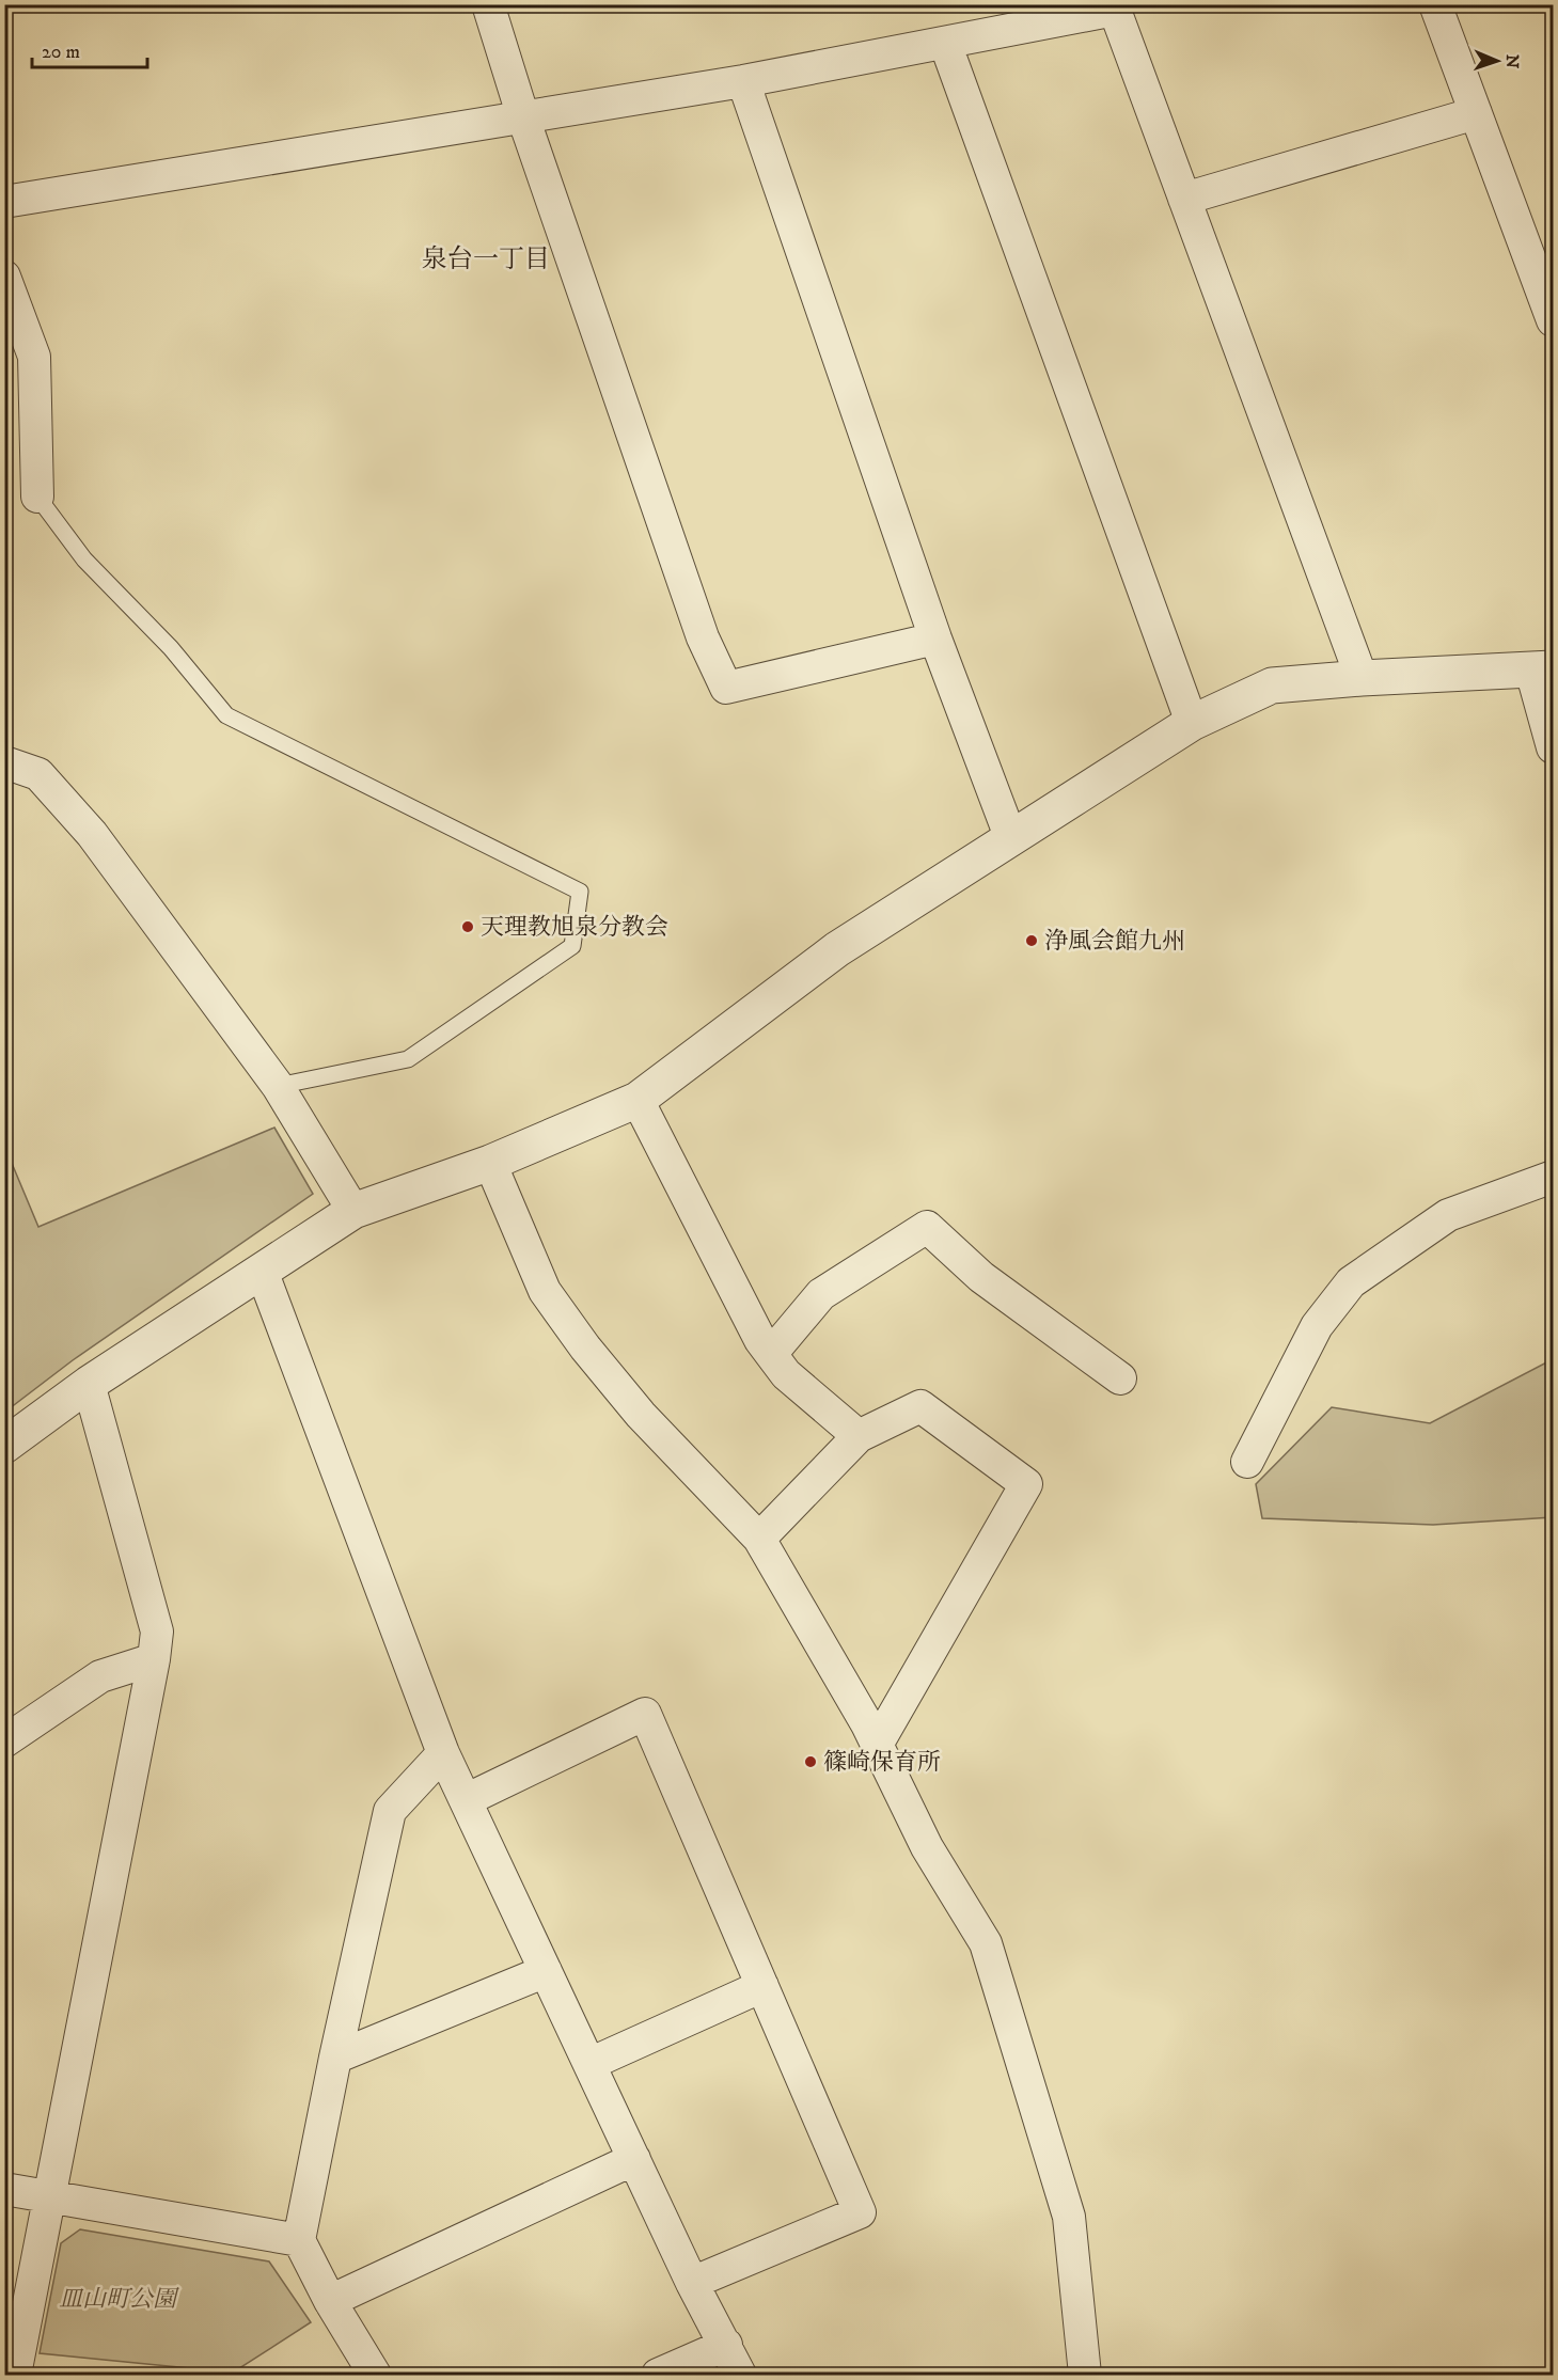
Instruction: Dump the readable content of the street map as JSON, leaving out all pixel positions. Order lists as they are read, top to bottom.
{
  "districts": ["泉台一丁目"],
  "parks": ["皿山町公園"],
  "places": ["天理教旭泉分教会", "浄風会館九州", "篠崎保育所"],
  "scale_bar": "20 m",
  "north": "right"
}
